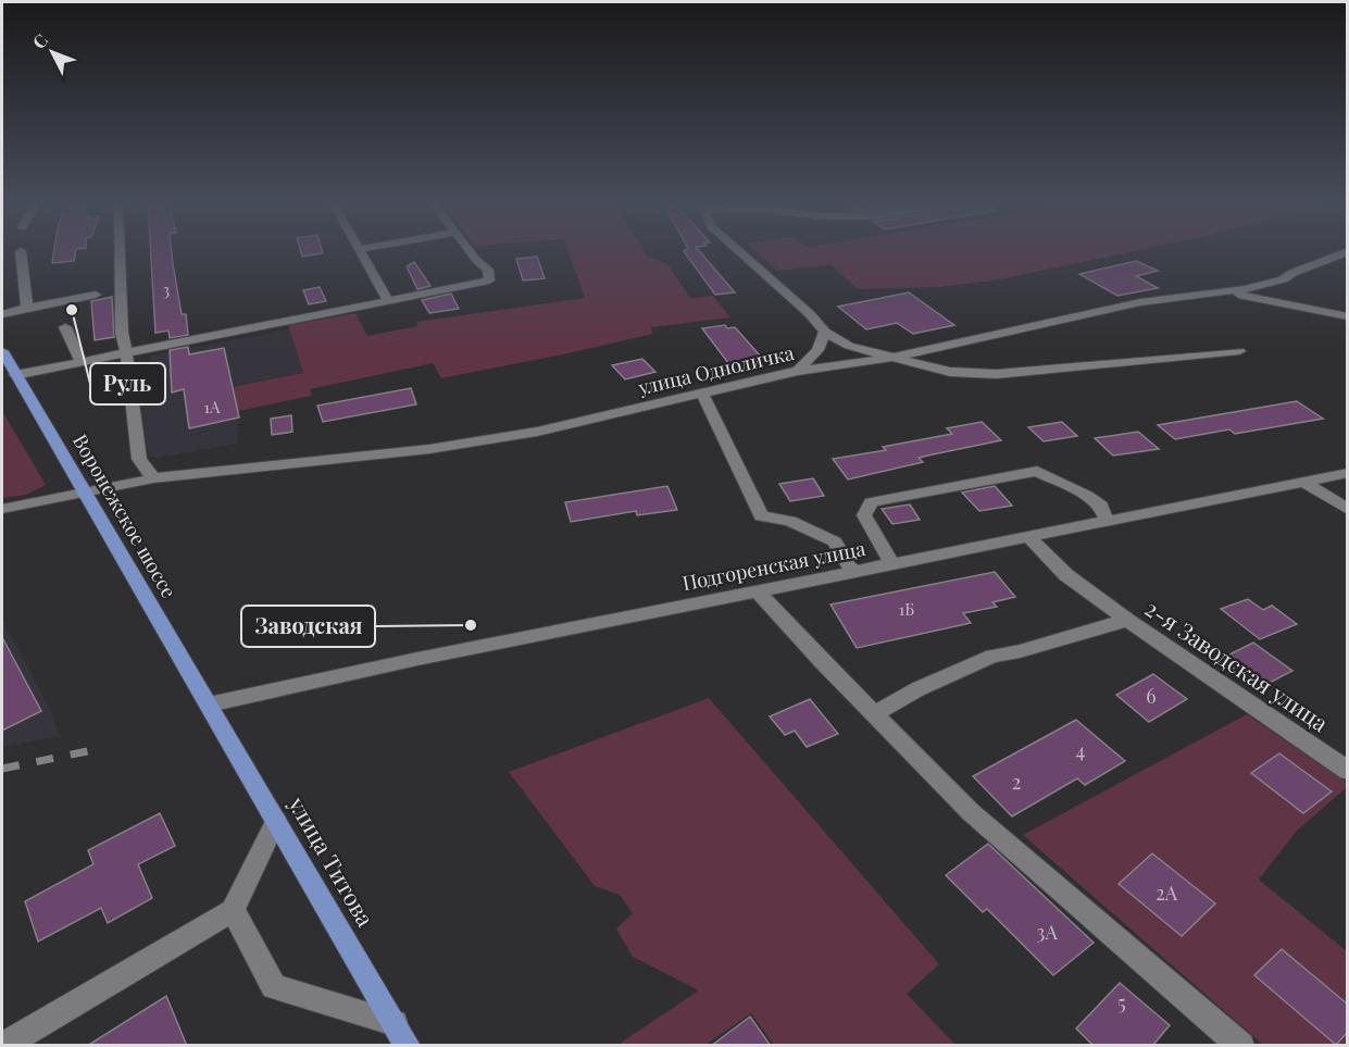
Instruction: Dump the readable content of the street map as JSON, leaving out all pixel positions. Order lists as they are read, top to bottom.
{
  "streets": {
    "main road": ["Воронежское шоссе", "улица Титова"],
    "street": ["улица Одноличка", "Подгоренская улица", "2-я Заводская улица"]
  },
  "crossings": [
    ["улица Одноличка", "Воронежское шоссе"],
    ["Воронежское шоссе", "Подгоренская улица"],
    ["Воронежское шоссе", "улица Титова"],
    ["Подгоренская улица", "улица Титова"]
  ],
  "places": ["Руль", "Заводская"],
  "house_numbers": [
    "3",
    "1А",
    "1Б",
    "6",
    "4",
    "2",
    "2А",
    "3А",
    "5"
  ],
  "north": "top left"
}
